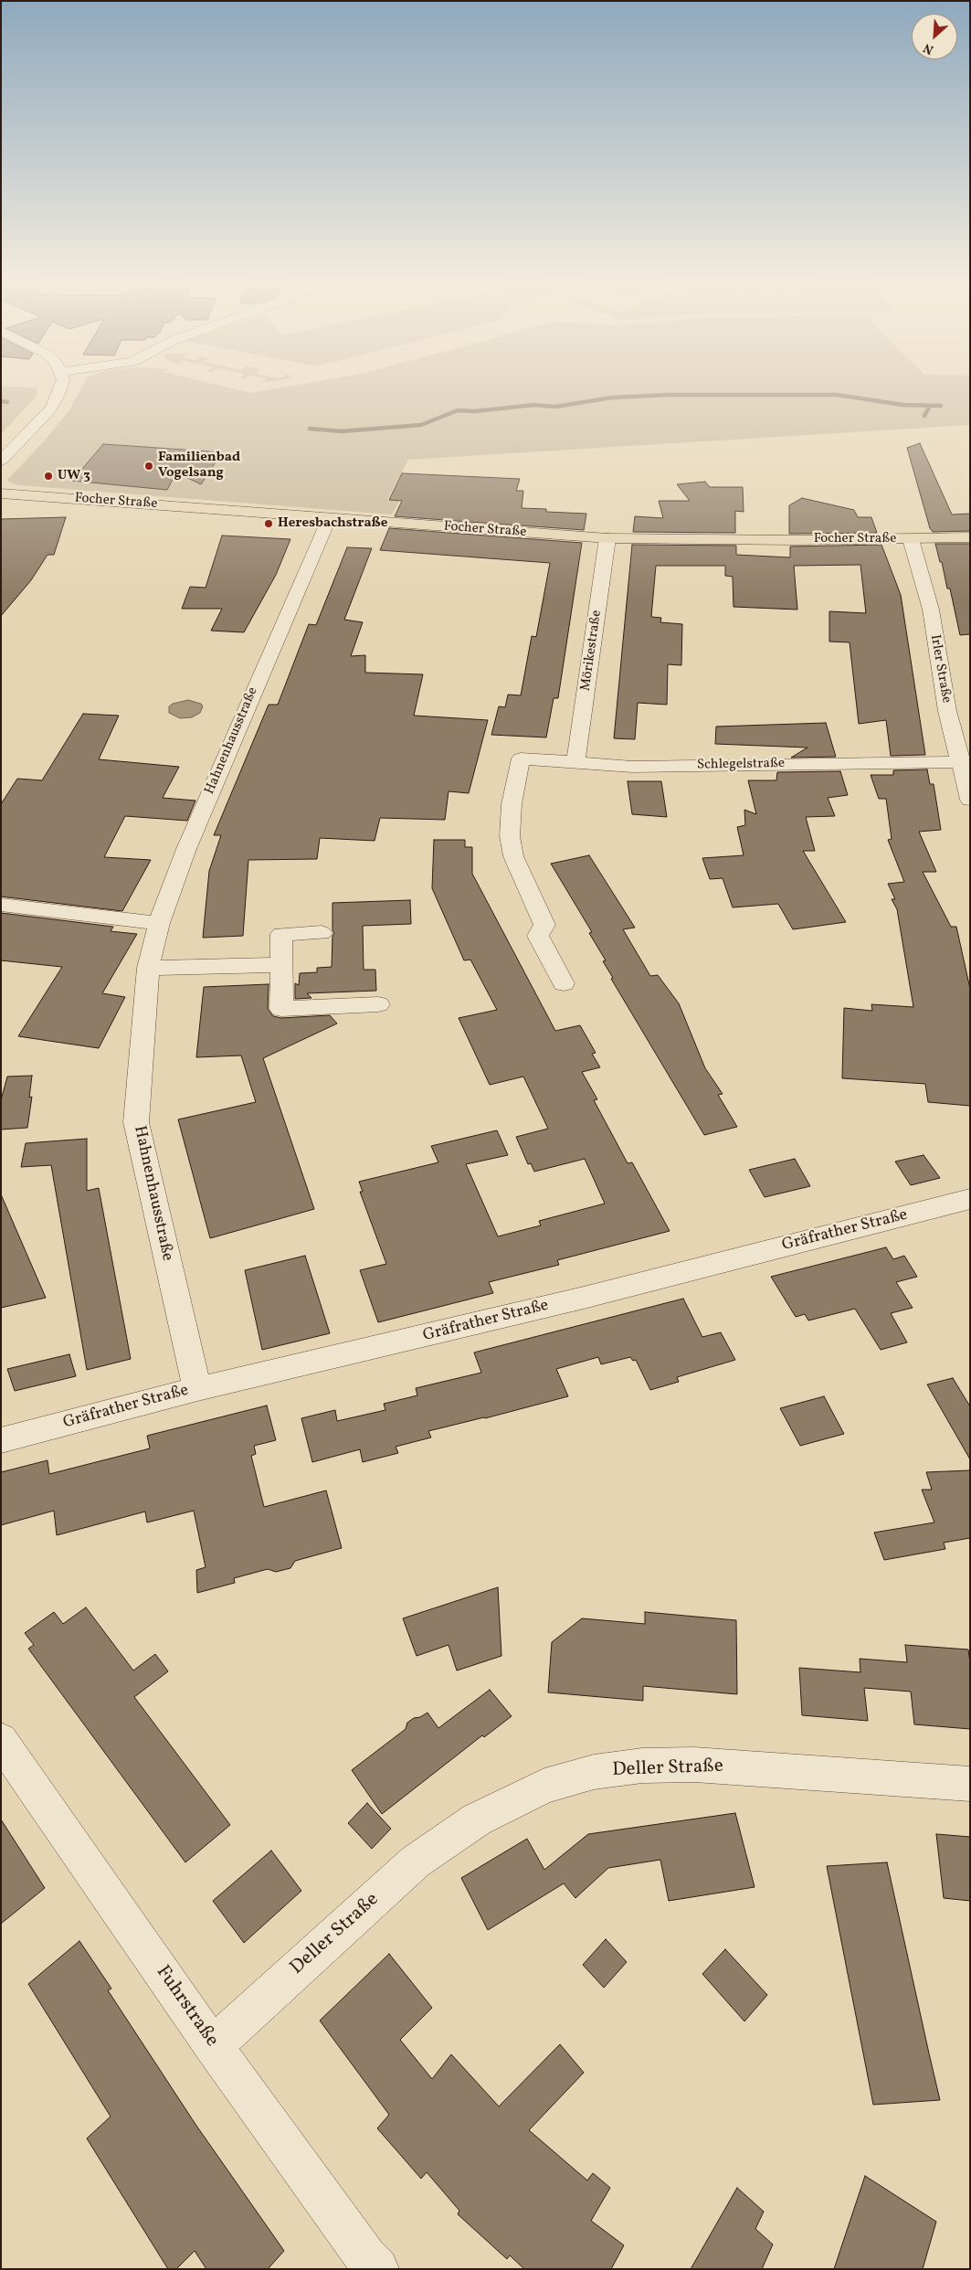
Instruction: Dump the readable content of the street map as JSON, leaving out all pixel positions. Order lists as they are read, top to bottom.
{
  "streets": {
    "main road": ["Focher Straße"],
    "street": [
      "Mörikestraße",
      "Irler Straße",
      "Hahnenhausstraße",
      "Schlegelstraße",
      "Gräfrather Straße",
      "Deller Straße",
      "Fuhrstraße"
    ]
  },
  "crossings": [
    ["Focher Straße", "Mörikestraße"],
    ["Focher Straße", "Irler Straße"],
    ["Focher Straße", "Hahnenhausstraße"],
    ["Mörikestraße", "Schlegelstraße"],
    ["Irler Straße", "Schlegelstraße"],
    ["Hahnenhausstraße", "Gräfrather Straße"],
    ["Deller Straße", "Fuhrstraße"]
  ],
  "places": ["Familienbad Vogelsang", "UW 3", "Heresbachstraße"],
  "north": "bottom left"
}
